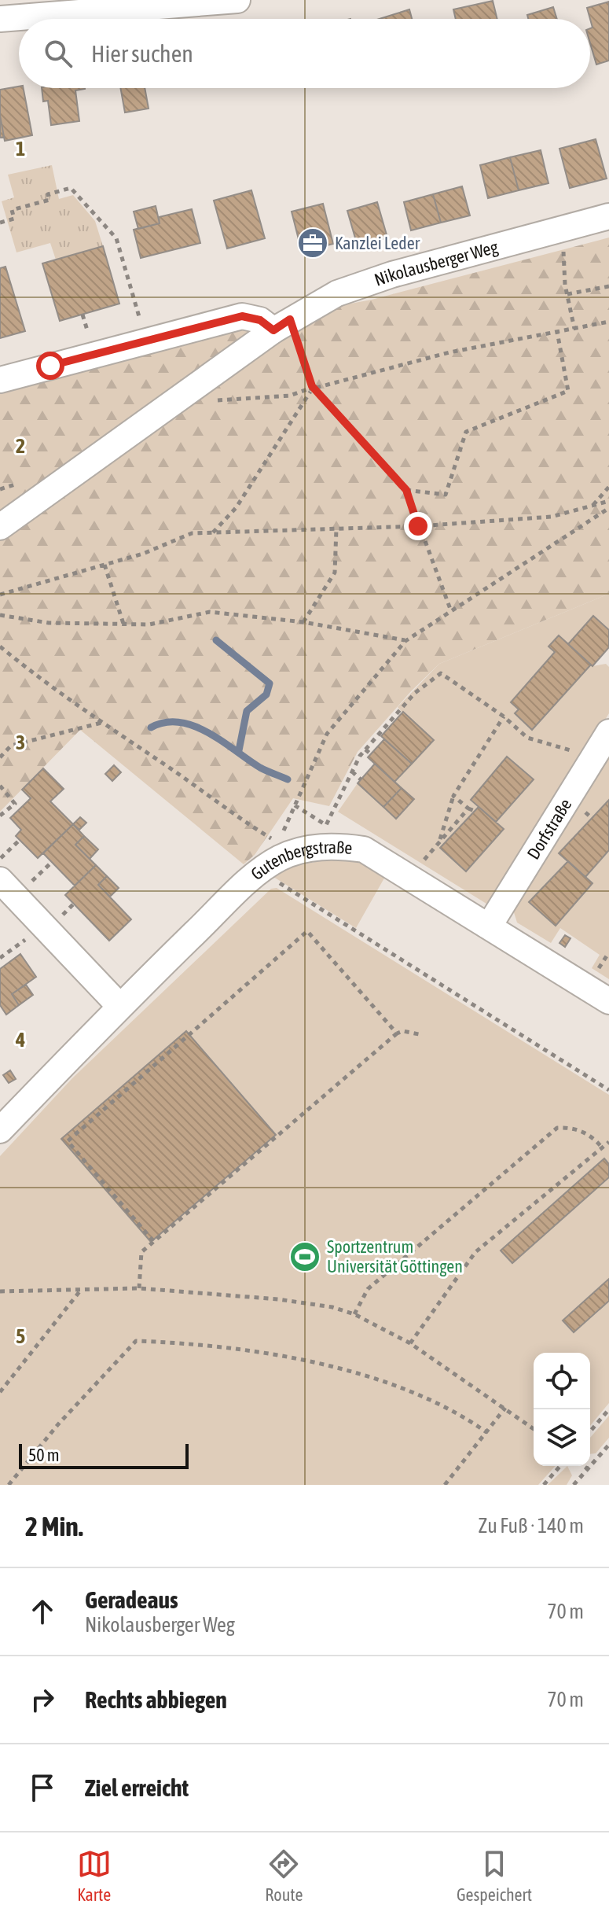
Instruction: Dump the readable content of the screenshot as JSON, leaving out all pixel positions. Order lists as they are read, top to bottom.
{
  "streets": {
    "street": ["Nikolausberger Weg", "Dorfstraße", "Gutenbergstraße"]
  },
  "crossings": [
    ["Dorfstraße", "Gutenbergstraße"]
  ],
  "places": {
    "office": ["Kanzlei Leder"],
    "sports": ["Sportzentrum Universität Göttingen"]
  },
  "scale_bar": "50 m",
  "page": {
    "search": "Hier suchen",
    "scale": "50 m",
    "heading": ["2 Min.", "Zu Fuß · 140 m"],
    "list": [
      ["Geradeaus", "Nikolausberger Weg", "70 m"],
      ["Rechts abbiegen", "70 m"],
      "Ziel erreicht"
    ],
    "nav": ["Karte", "Route", "Gespeichert"]
  },
  "grid": {
    "rows": [
      "1",
      "2",
      "3",
      "4",
      "5"
    ]
  }
}
